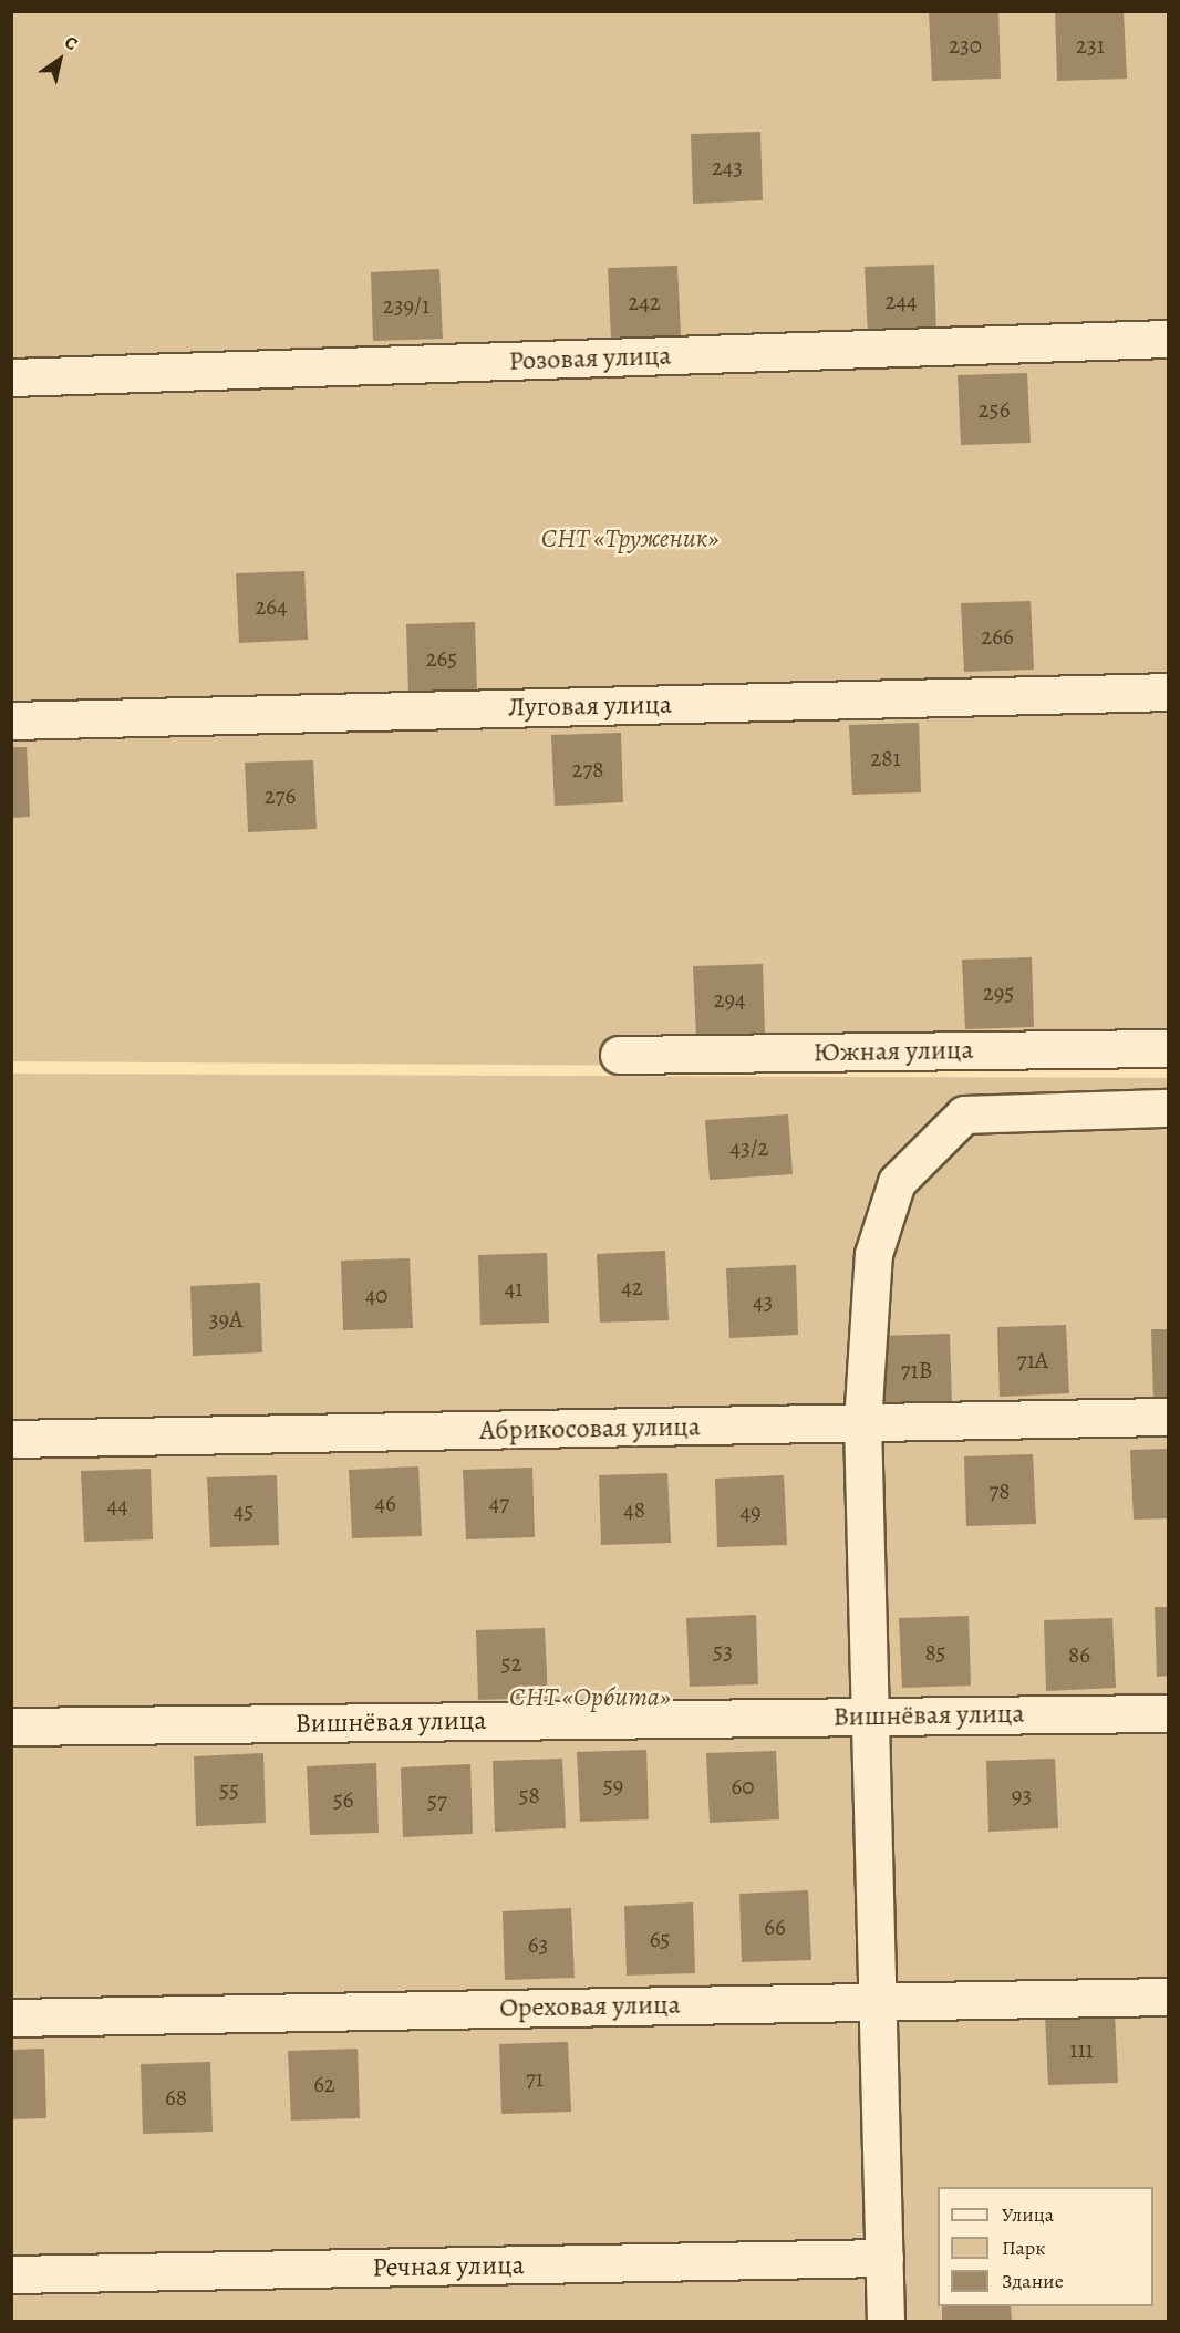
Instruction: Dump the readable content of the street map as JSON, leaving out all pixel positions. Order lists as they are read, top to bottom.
{
  "streets": {
    "street": [
      "Розовая улица",
      "Луговая улица",
      "Южная улица",
      "Абрикосовая улица",
      "Вишнёвая улица",
      "Ореховая улица",
      "Речная улица"
    ]
  },
  "parks": ["СНТ «Труженик»", "СНТ «Орбита»"],
  "house_numbers": [
    "230",
    "231",
    "243",
    "244",
    "242",
    "239/1",
    "256",
    "264",
    "266",
    "265",
    "281",
    "278",
    "276",
    "295",
    "294",
    "43/2",
    "42",
    "41",
    "40",
    "43",
    "39А",
    "71А",
    "71В",
    "78",
    "46",
    "47",
    "44",
    "48",
    "45",
    "49",
    "53",
    "85",
    "86",
    "52",
    "59",
    "60",
    "55",
    "58",
    "93",
    "56",
    "57",
    "66",
    "65",
    "63",
    "111",
    "71",
    "62",
    "68"
  ],
  "legend": ["Улица", "Парк", "Здание"],
  "north": "top right"
}
